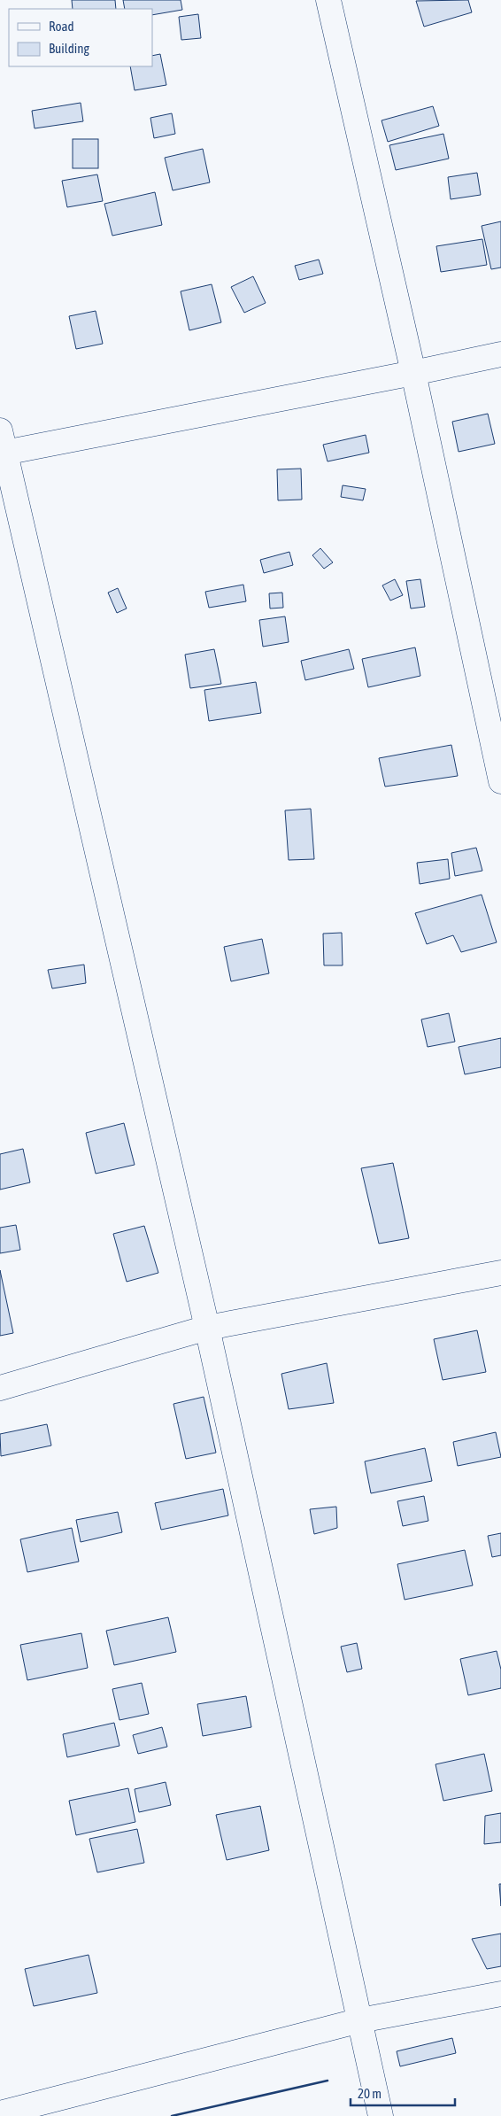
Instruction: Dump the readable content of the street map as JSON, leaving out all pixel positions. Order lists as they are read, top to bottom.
{
  "legend": ["Road", "Building"],
  "scale_bar": "20 m"
}
